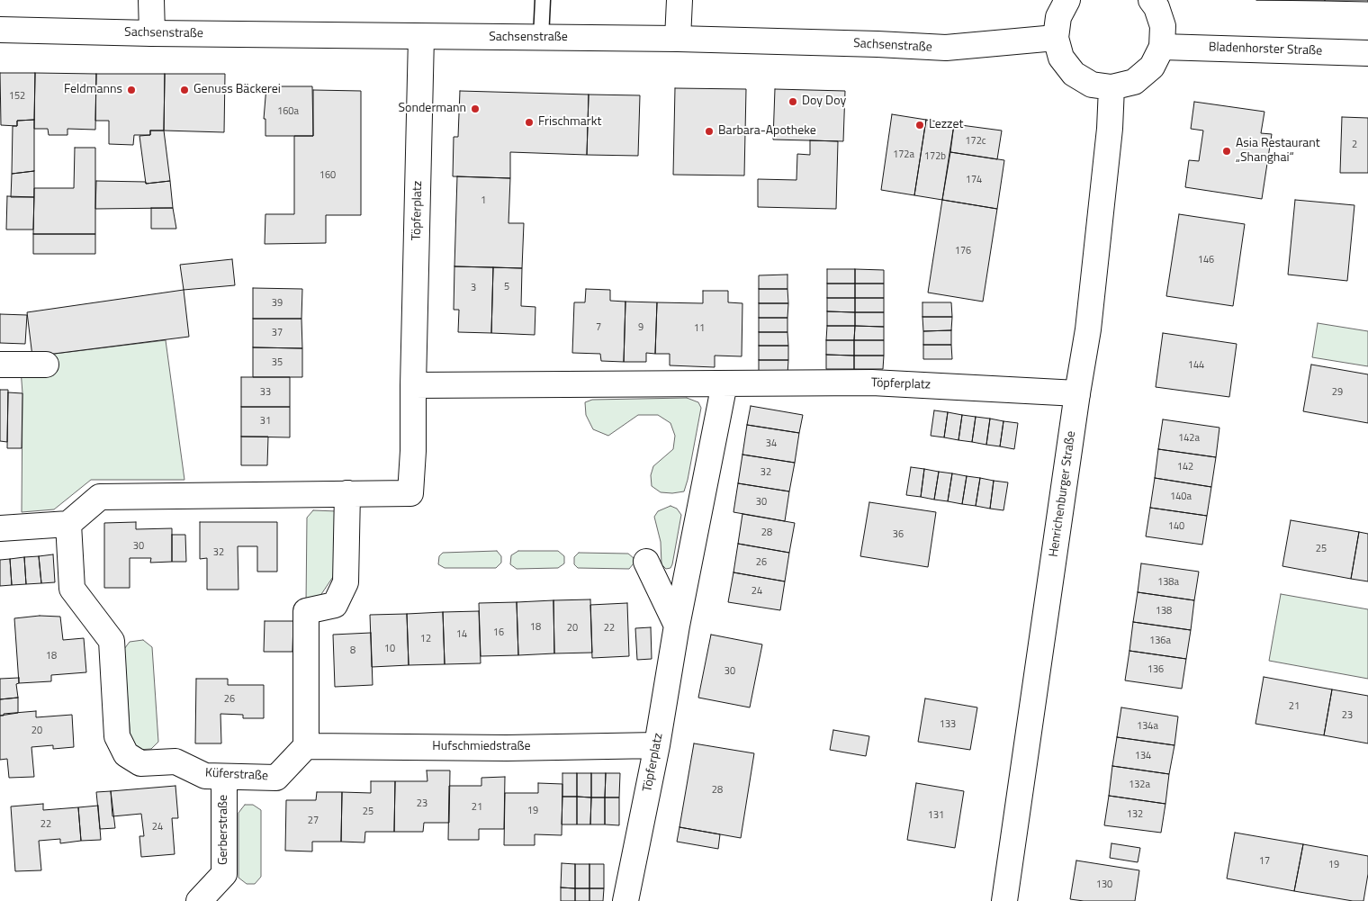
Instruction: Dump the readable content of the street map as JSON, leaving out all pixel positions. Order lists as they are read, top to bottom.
{
  "streets": {
    "street": [
      "Sachsenstraße",
      "Bladenhorster Straße",
      "Töpferplatz",
      "Henrichenburger Straße",
      "Hufschmiedstraße",
      "Küferstraße",
      "Gerberstraße"
    ]
  },
  "crossings": [
    ["Sachsenstraße", "Töpferplatz"],
    ["Töpferplatz", "Henrichenburger Straße"],
    ["Töpferplatz", "Hufschmiedstraße"],
    ["Hufschmiedstraße", "Küferstraße"],
    ["Küferstraße", "Gerberstraße"]
  ],
  "places": [
    "Feldmanns",
    "Genuss Bäckerei",
    "Doy Doy",
    "Sondermann",
    "Frischmarkt",
    "Lezzet",
    "Barbara-Apotheke",
    "Asia Restaurant „Shanghai“"
  ],
  "house_numbers": [
    "152",
    "160a",
    "172c",
    "2",
    "172a",
    "172b",
    "160",
    "174",
    "1",
    "176",
    "146",
    "5",
    "3",
    "39",
    "7",
    "9",
    "11",
    "37",
    "35",
    "144",
    "33",
    "29",
    "31",
    "142a",
    "34",
    "142",
    "32",
    "140a",
    "30",
    "140",
    "28",
    "36",
    "30",
    "25",
    "32",
    "26",
    "138a",
    "24",
    "138",
    "18",
    "20",
    "22",
    "16",
    "14",
    "12",
    "136a",
    "10",
    "8",
    "18",
    "136",
    "30",
    "26",
    "21",
    "23",
    "133",
    "134a",
    "20",
    "134",
    "132a",
    "28",
    "23",
    "21",
    "19",
    "25",
    "132",
    "131",
    "27",
    "22",
    "24",
    "17",
    "19",
    "130"
  ]
}
